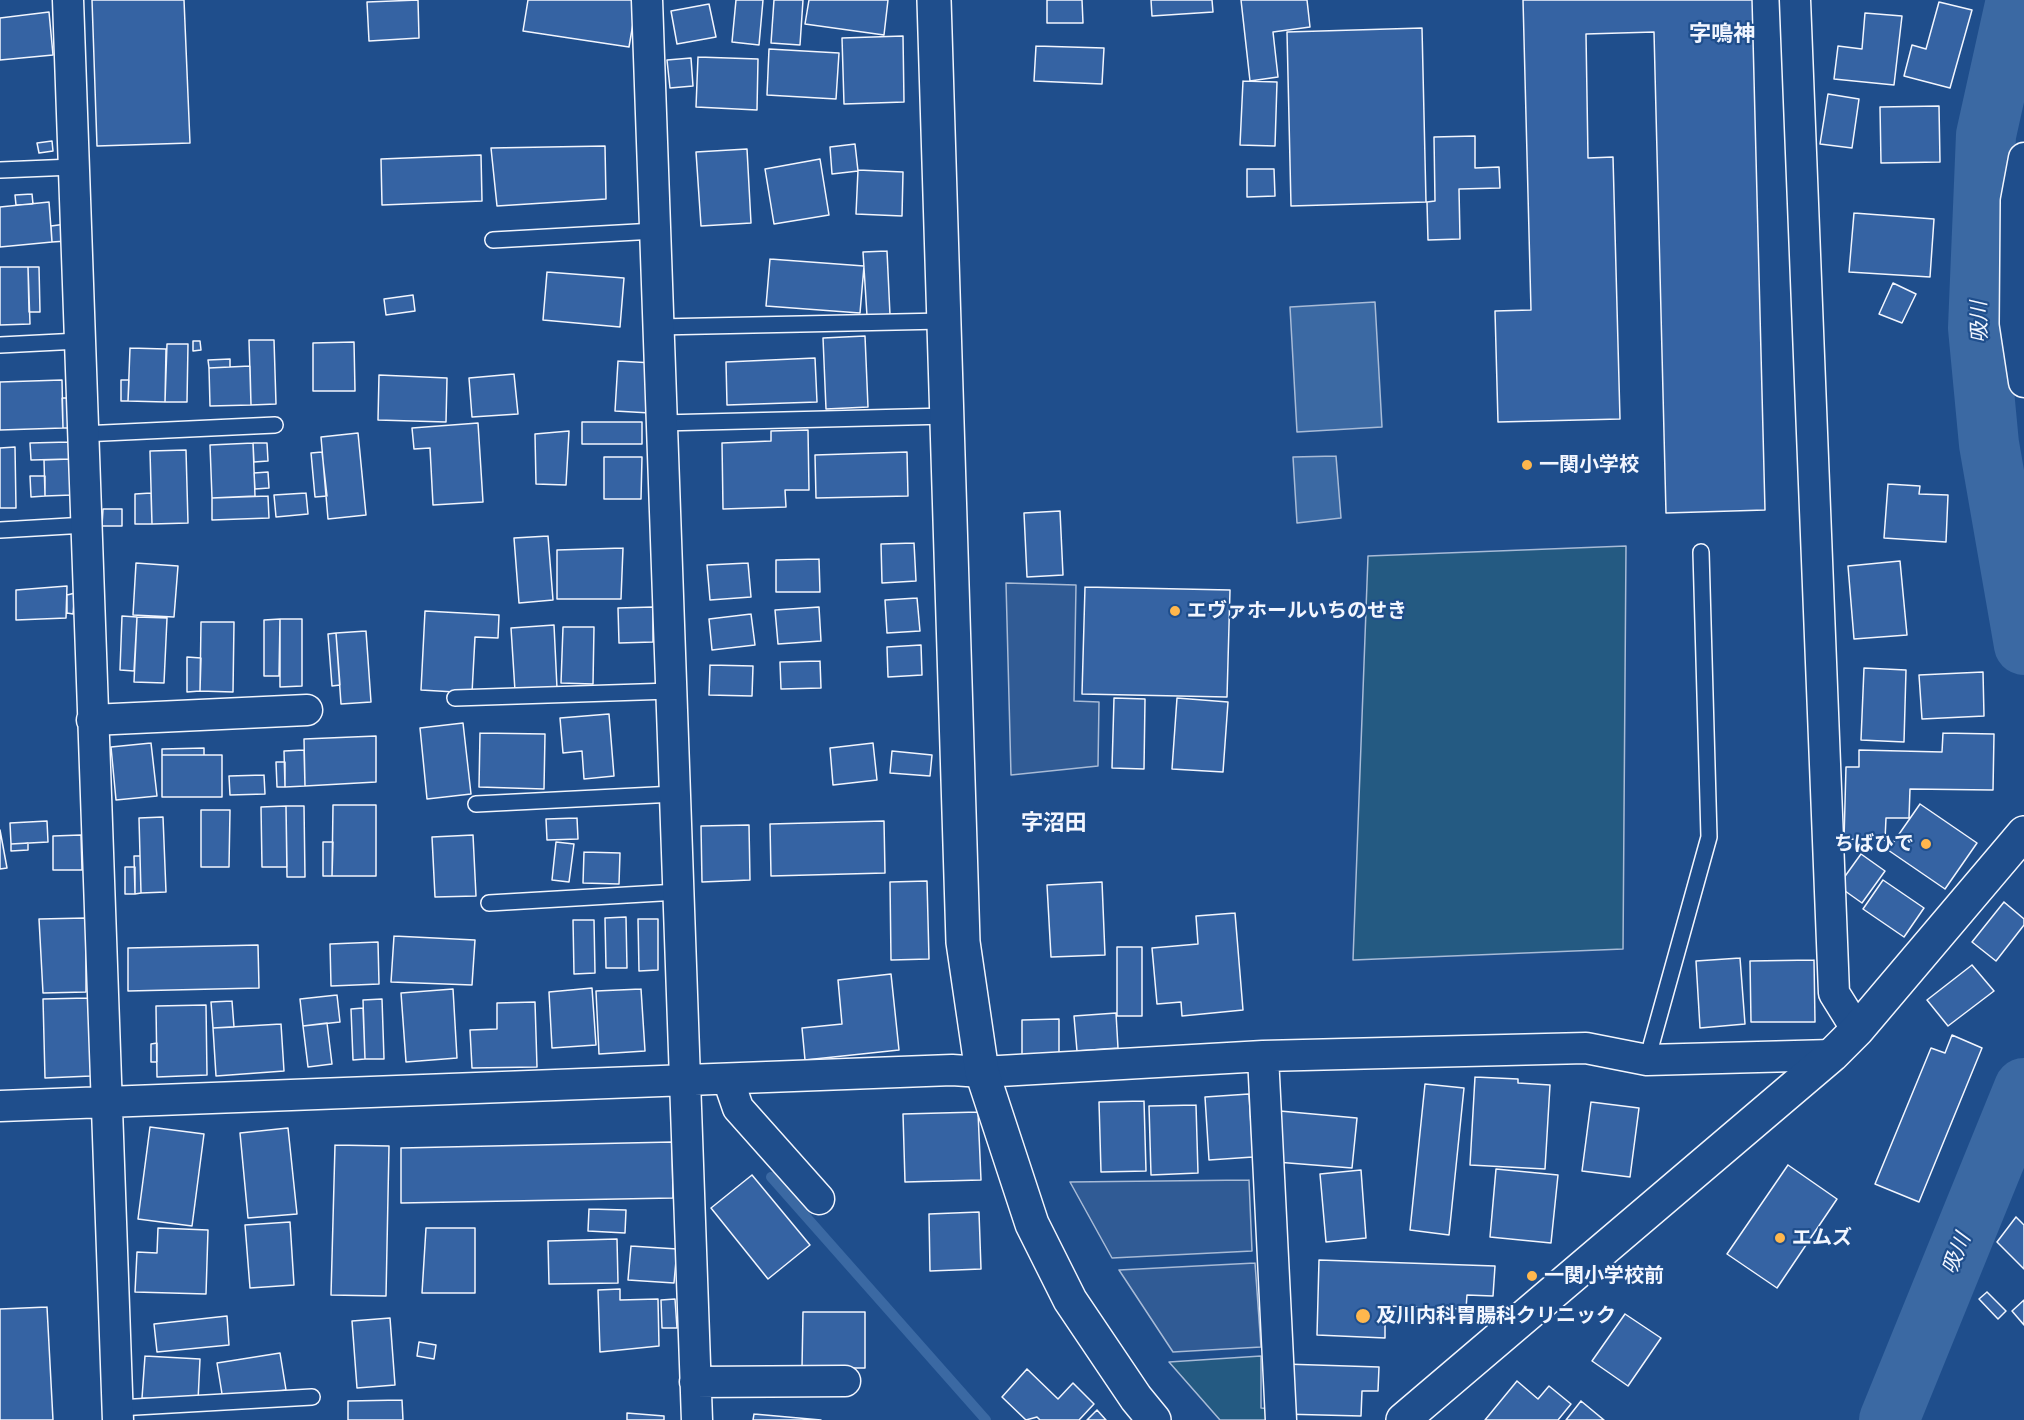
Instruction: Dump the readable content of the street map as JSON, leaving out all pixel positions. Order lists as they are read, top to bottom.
{
  "districts": ["字鳴神", "字沼田"],
  "water": ["吸川"],
  "places": [
    "一関小学校",
    "エヴァホールいちのせき",
    "ちばひで",
    "エムズ",
    "一関小学校前",
    "及川内科胃腸科クリニック"
  ]
}
